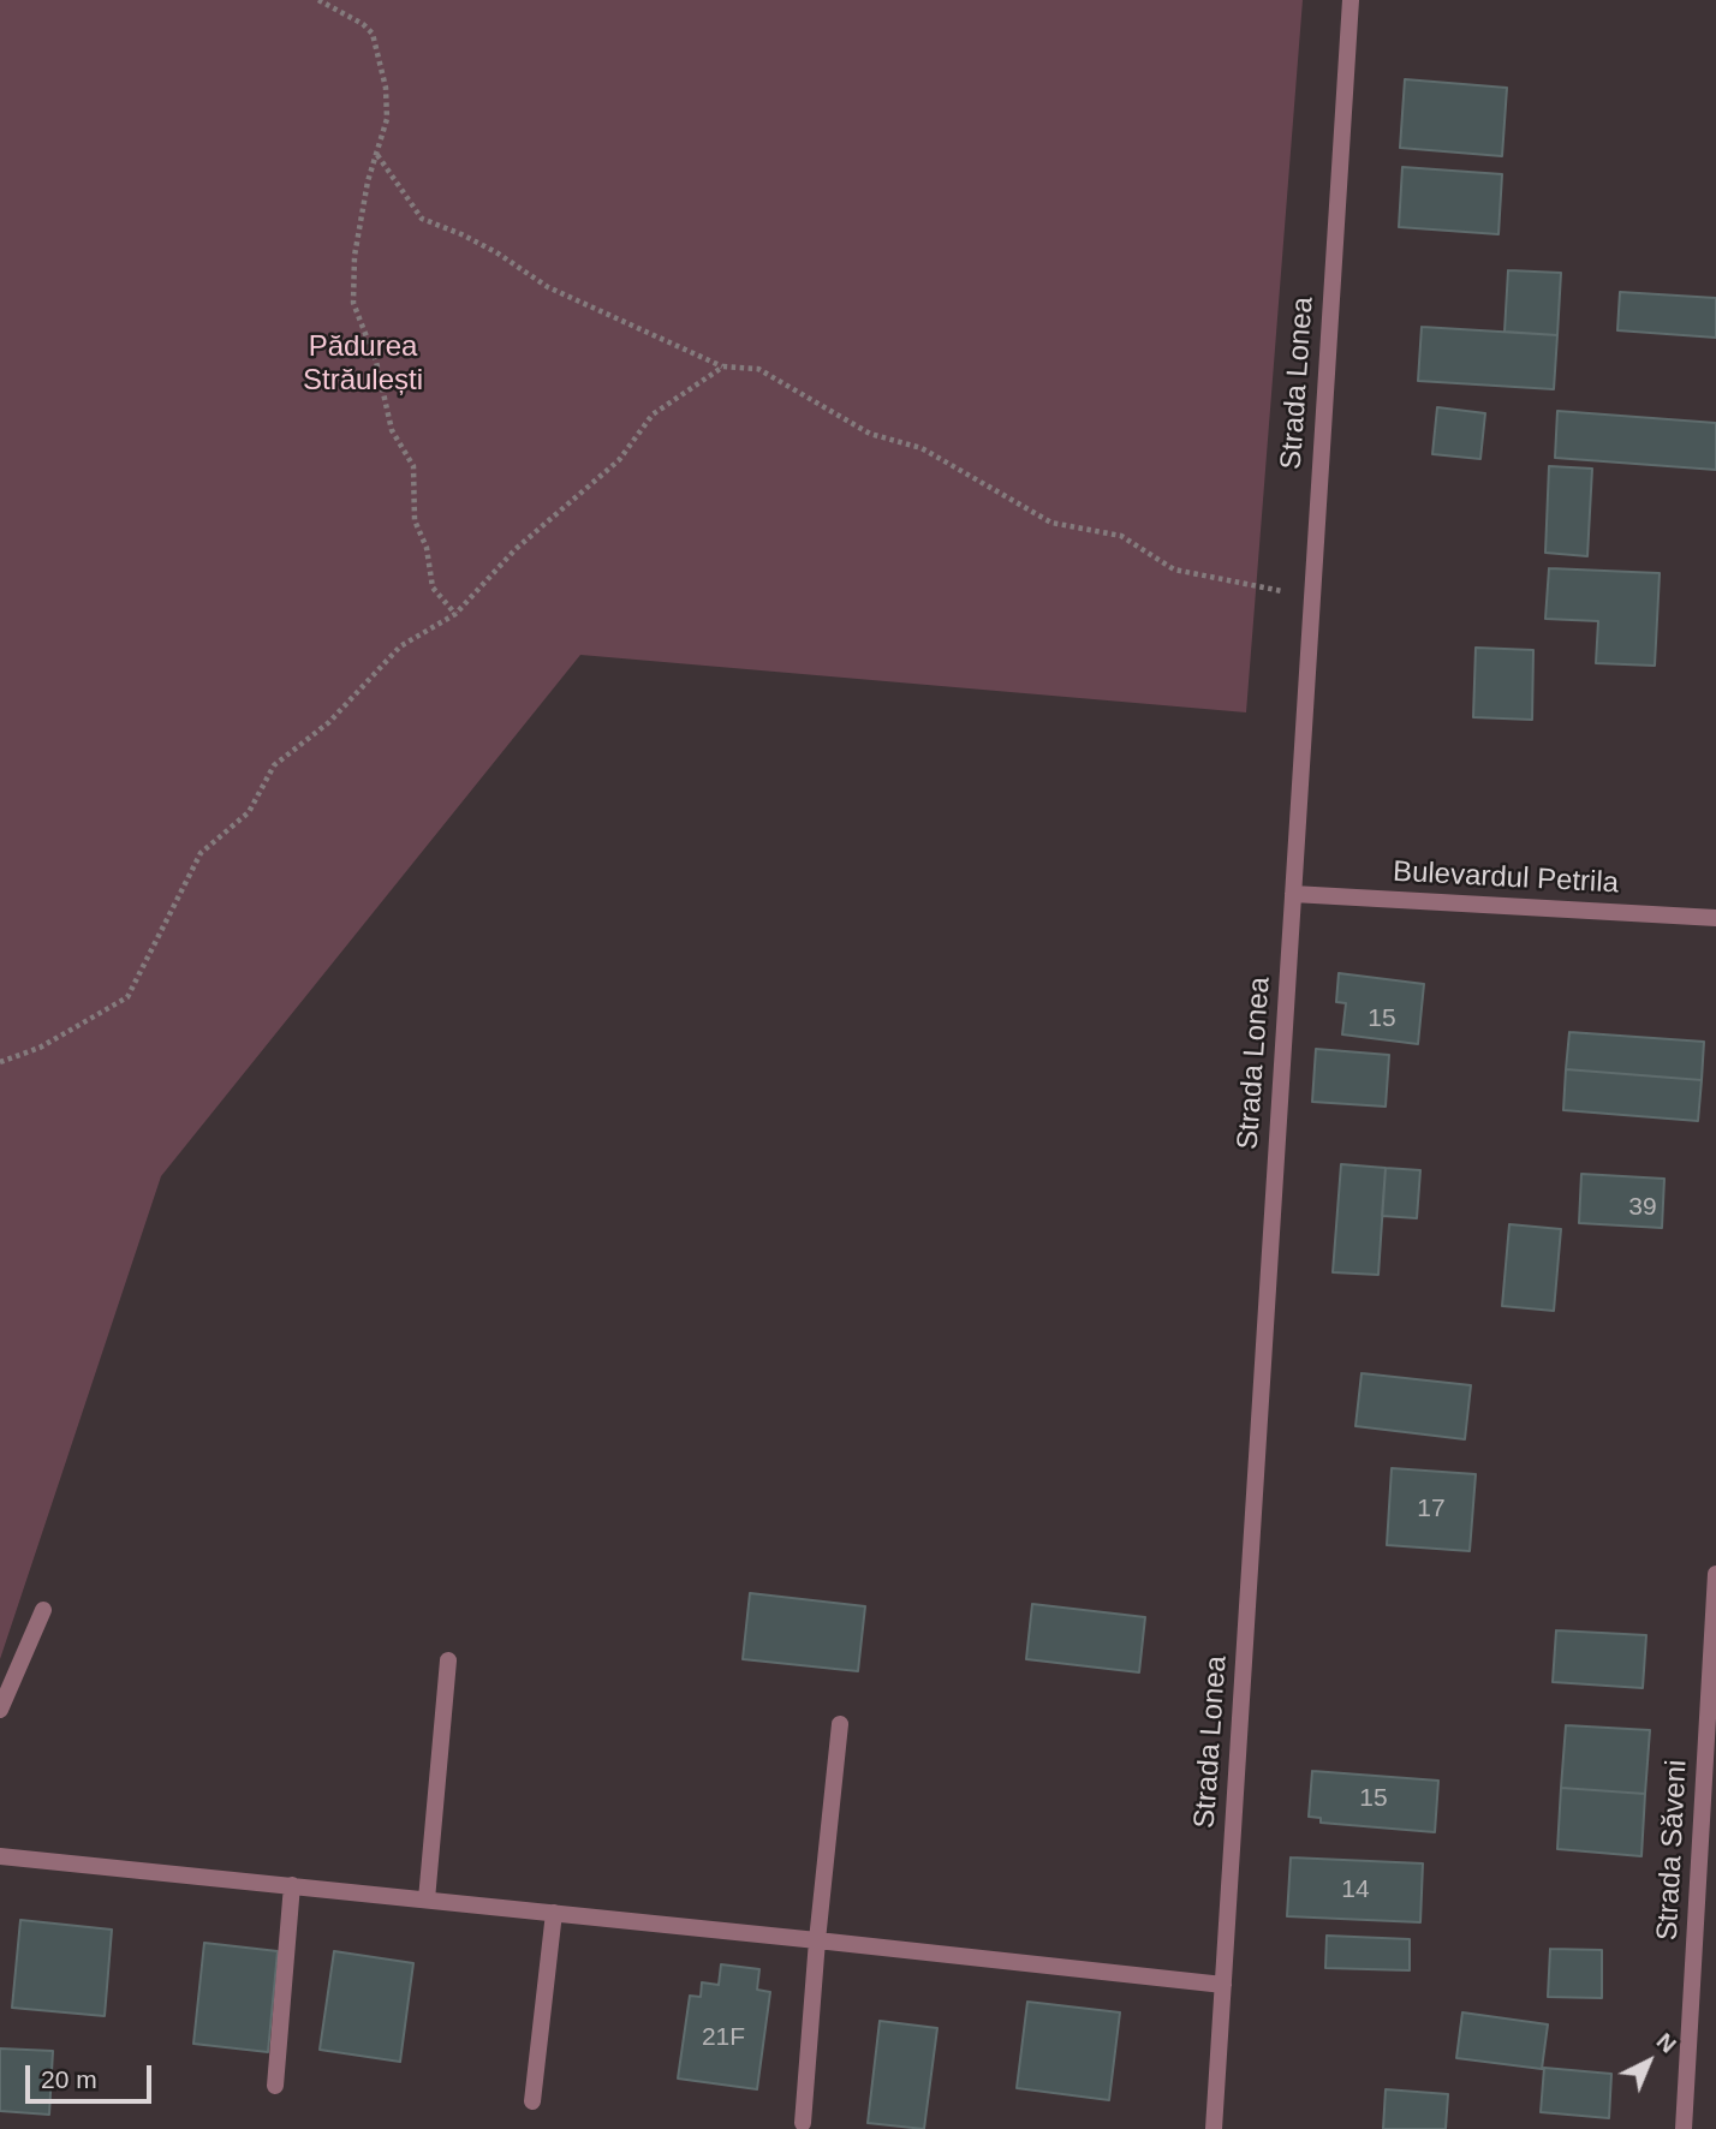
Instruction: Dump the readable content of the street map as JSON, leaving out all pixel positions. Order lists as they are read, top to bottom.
{
  "streets": {
    "street": ["Strada Lonea", "Bulevardul Petrila", "Strada Săveni"]
  },
  "crossings": [
    ["Strada Lonea", "Bulevardul Petrila"]
  ],
  "parks": ["Pădurea Străulești"],
  "house_numbers": [
    "15",
    "39",
    "17",
    "15",
    "14",
    "21F"
  ],
  "scale_bar": "20 m",
  "north": "top right"
}
